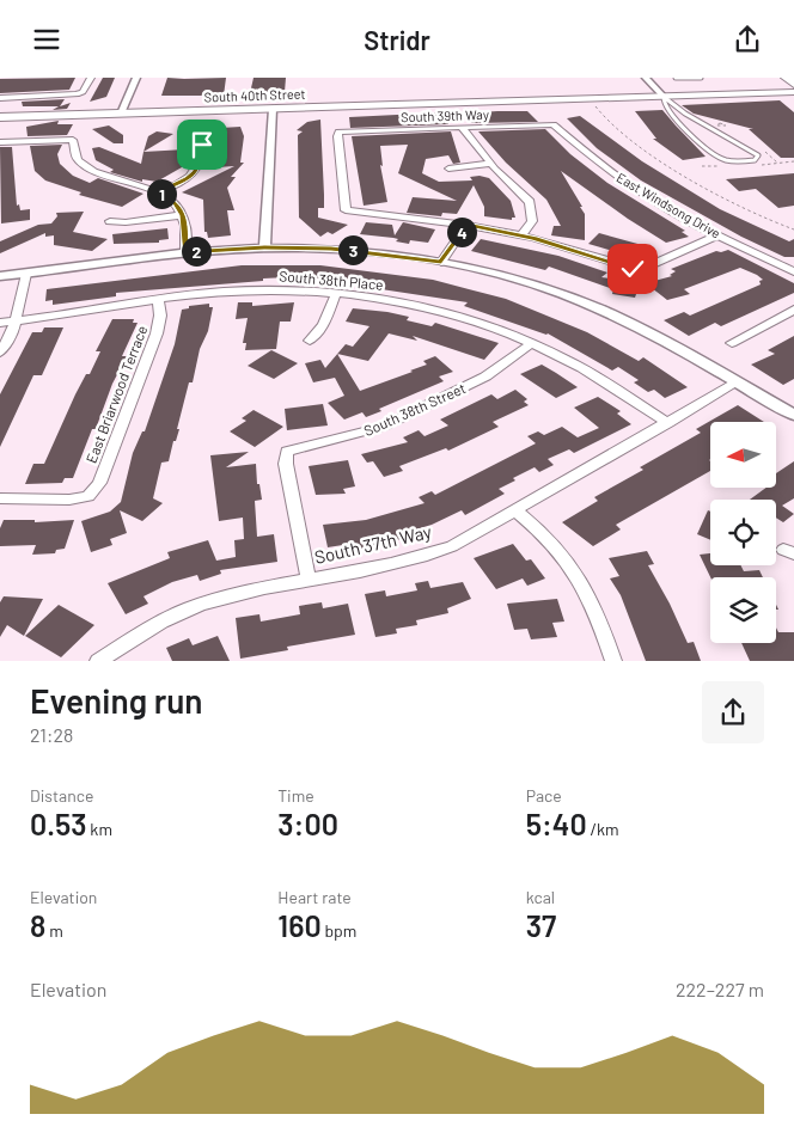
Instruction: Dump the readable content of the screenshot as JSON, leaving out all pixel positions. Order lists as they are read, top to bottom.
{
  "streets": {
    "main road": ["South 40th Street"],
    "street": [
      "South 39th Way",
      "East Windsong Drive",
      "South 38th Place",
      "East Briarwood Terrace",
      "South 38th Street",
      "South 37th Way"
    ]
  },
  "crossings": [
    ["South 39th Way", "East Windsong Drive"],
    ["South 38th Place", "East Briarwood Terrace"],
    ["South 38th Place", "South 38th Street"],
    ["South 38th Place", "South 37th Way"],
    ["South 38th Street", "South 37th Way"]
  ],
  "north": "left",
  "page": {
    "header": "Stridr",
    "pins": [
      "1",
      "4",
      "3",
      "2"
    ],
    "heading": ["Evening run", "21:28"],
    "stats": [
      ["Distance", "0.53 km"],
      ["Time", "3:00"],
      ["Pace", "5:40 /km"],
      ["Elevation", "8 m"],
      ["Heart rate", "160 bpm"],
      ["kcal", "37"]
    ],
    "chart": ["Elevation", "222–227 m"]
  }
}
